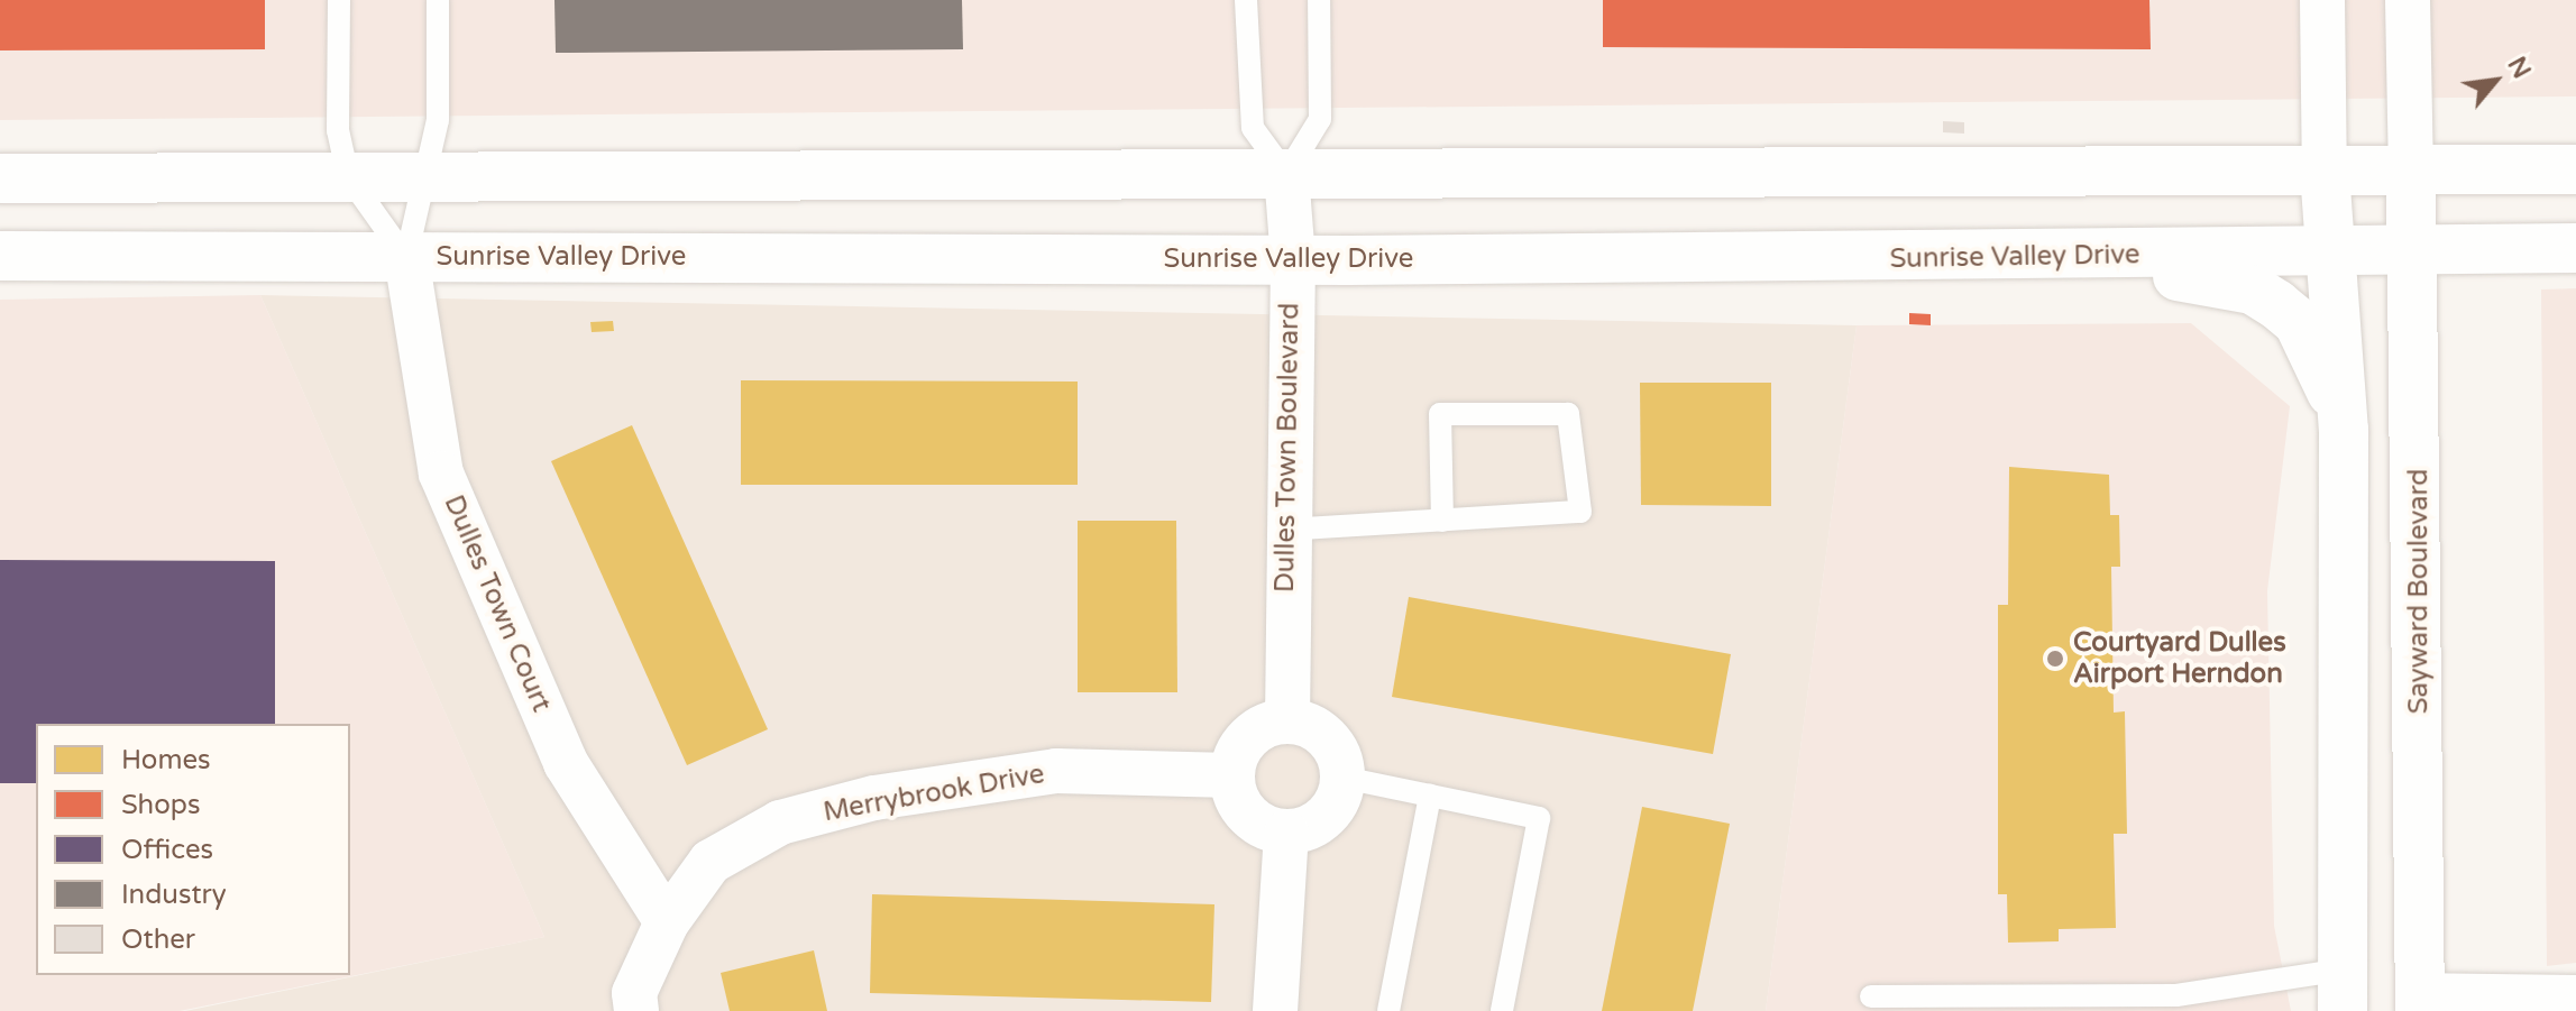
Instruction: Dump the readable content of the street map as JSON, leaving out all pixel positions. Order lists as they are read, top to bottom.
{
  "streets": {
    "main road": ["Sunrise Valley Drive", "Sayward Boulevard"],
    "street": ["Dulles Town Boulevard", "Dulles Town Court", "Merrybrook Drive"]
  },
  "crossings": [
    ["Sunrise Valley Drive", "Dulles Town Boulevard"],
    ["Sunrise Valley Drive", "Sayward Boulevard"],
    ["Sunrise Valley Drive", "Dulles Town Court"],
    ["Dulles Town Boulevard", "Merrybrook Drive"],
    ["Dulles Town Court", "Merrybrook Drive"]
  ],
  "places": ["Courtyard Dulles Airport Herndon"],
  "legend": [
    "Homes",
    "Shops",
    "Offices",
    "Industry",
    "Other"
  ],
  "north": "top right"
}
